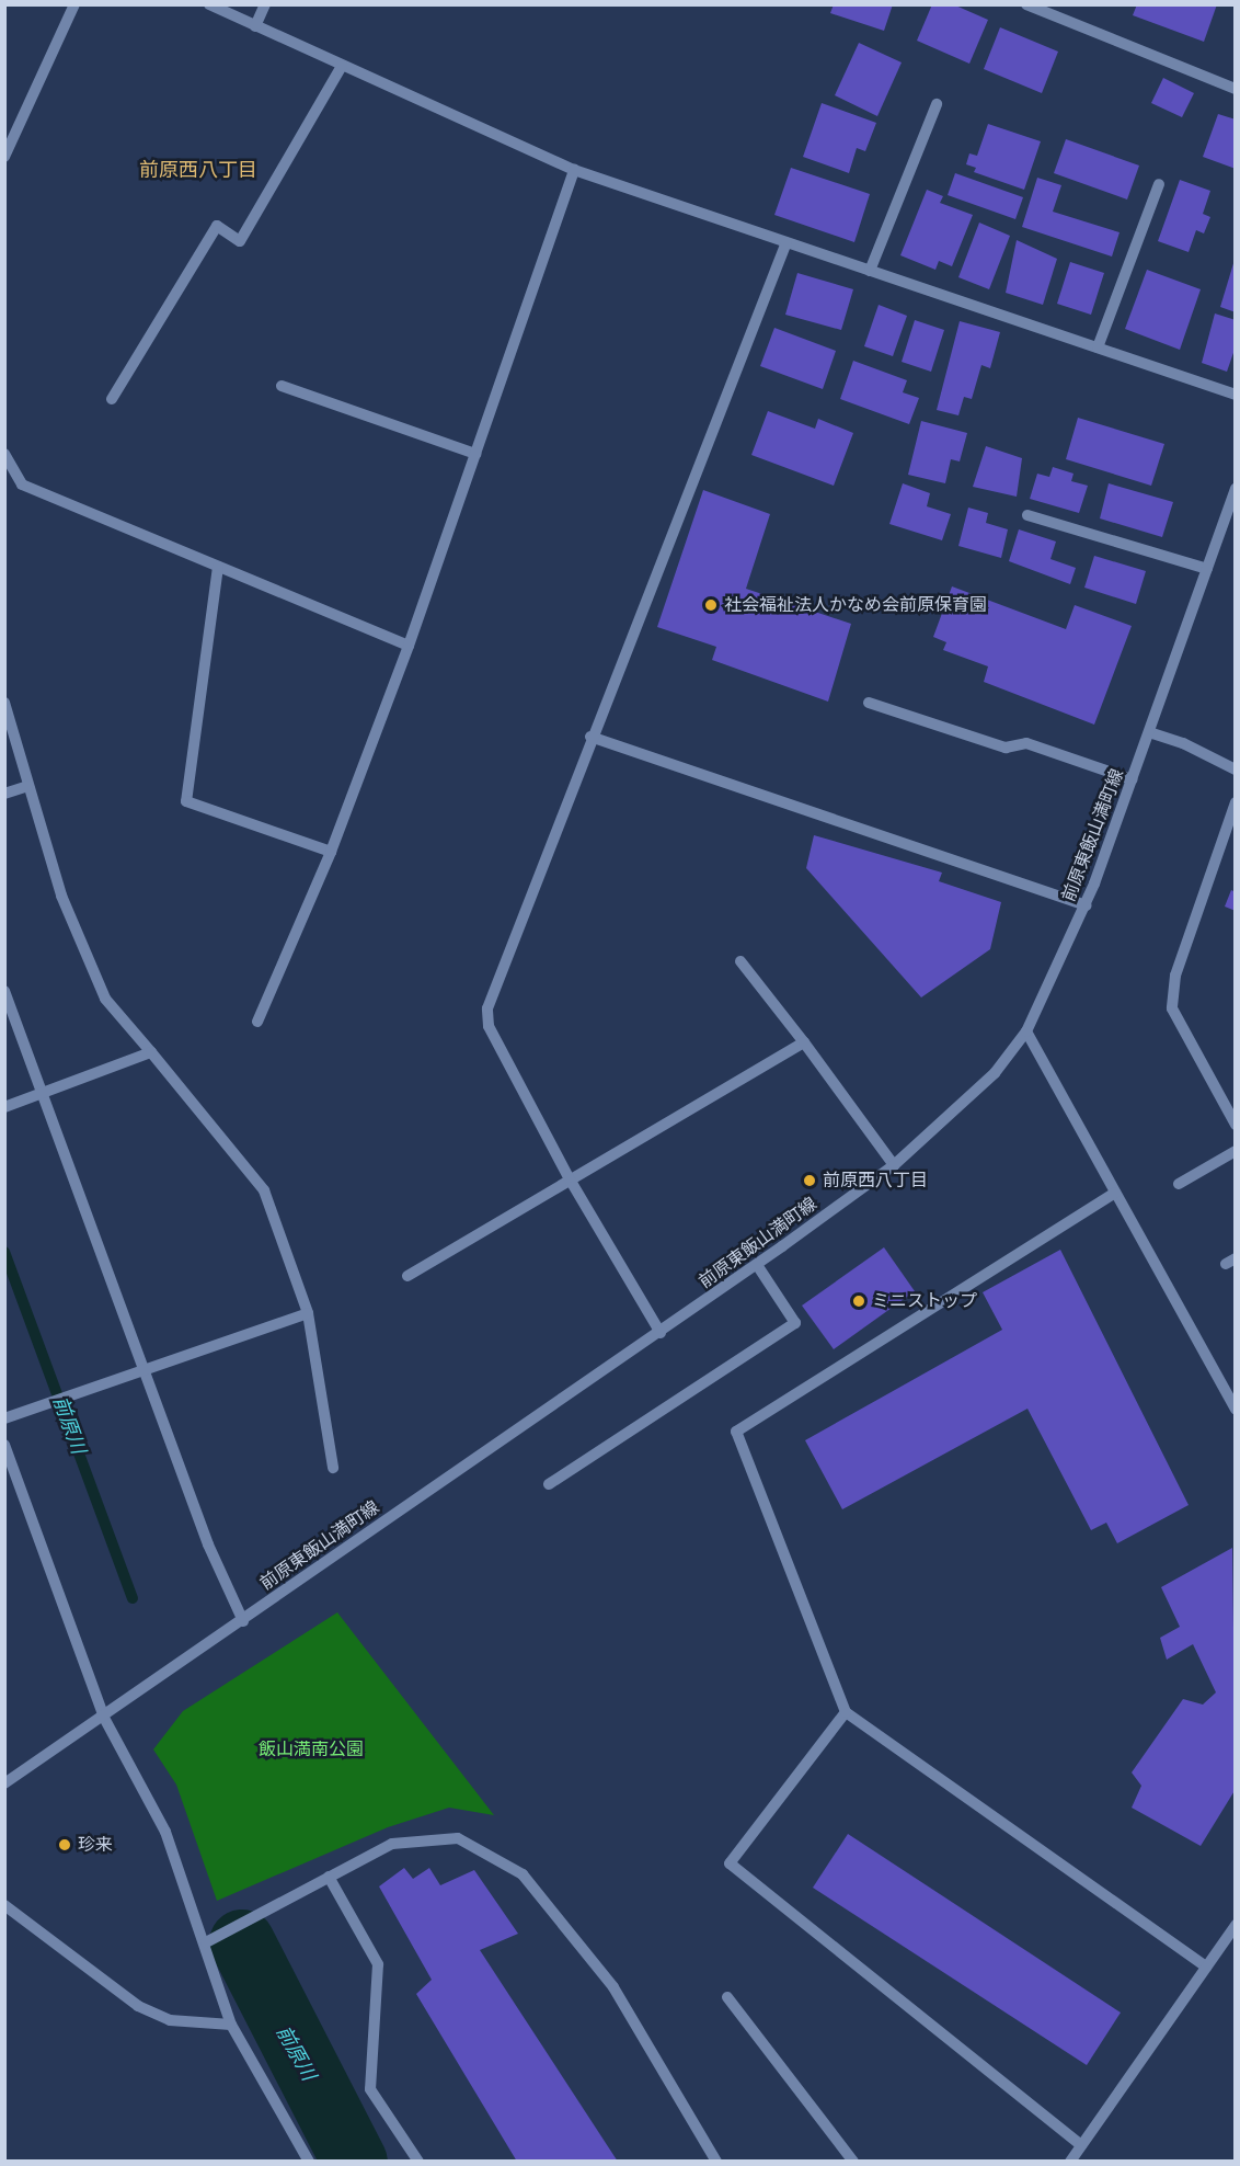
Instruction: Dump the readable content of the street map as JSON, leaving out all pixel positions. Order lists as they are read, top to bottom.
{
  "streets": {
    "street": ["前原東飯山満町線"]
  },
  "districts": ["前原西八丁目"],
  "water": ["前原川"],
  "parks": ["飯山満南公園"],
  "places": [
    "社会福祉法人かなめ会前原保育園",
    "前原西八丁目",
    "ミニストップ",
    "珍来"
  ]
}
